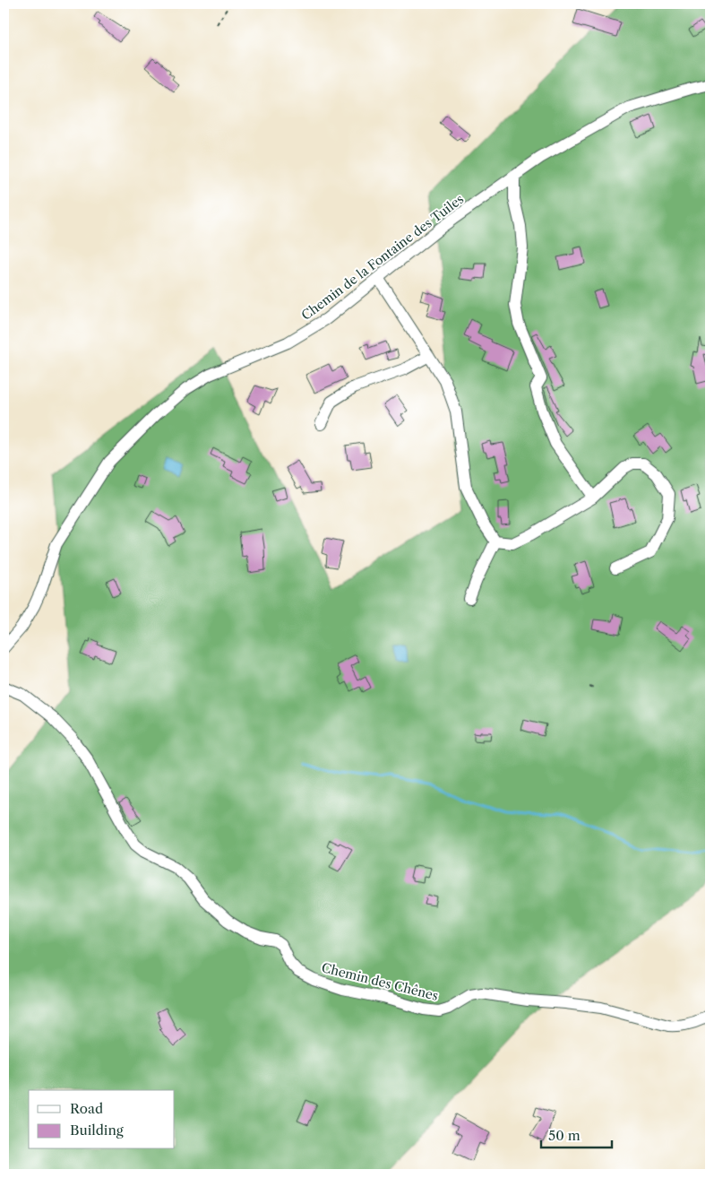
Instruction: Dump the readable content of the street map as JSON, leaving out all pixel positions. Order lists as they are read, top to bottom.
{
  "streets": {
    "street": ["Chemin de la Fontaine des Tuiles", "Chemin des Chênes"]
  },
  "legend": ["Road", "Building"],
  "scale_bar": "50 m"
}
